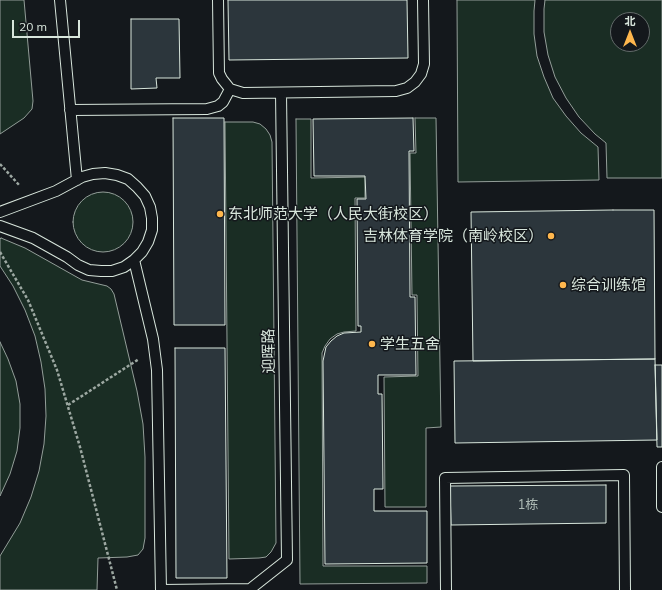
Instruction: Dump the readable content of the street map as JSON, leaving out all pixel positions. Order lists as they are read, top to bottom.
{
  "streets": {
    "lane": ["迎晖路"]
  },
  "places": [
    "东北师范大学（人民大街校区）",
    "吉林体育学院（南岭校区）",
    "综合训练馆",
    "学生五舍"
  ],
  "house_numbers": ["1栋"],
  "scale_bar": "20 m",
  "north": "top"
}
